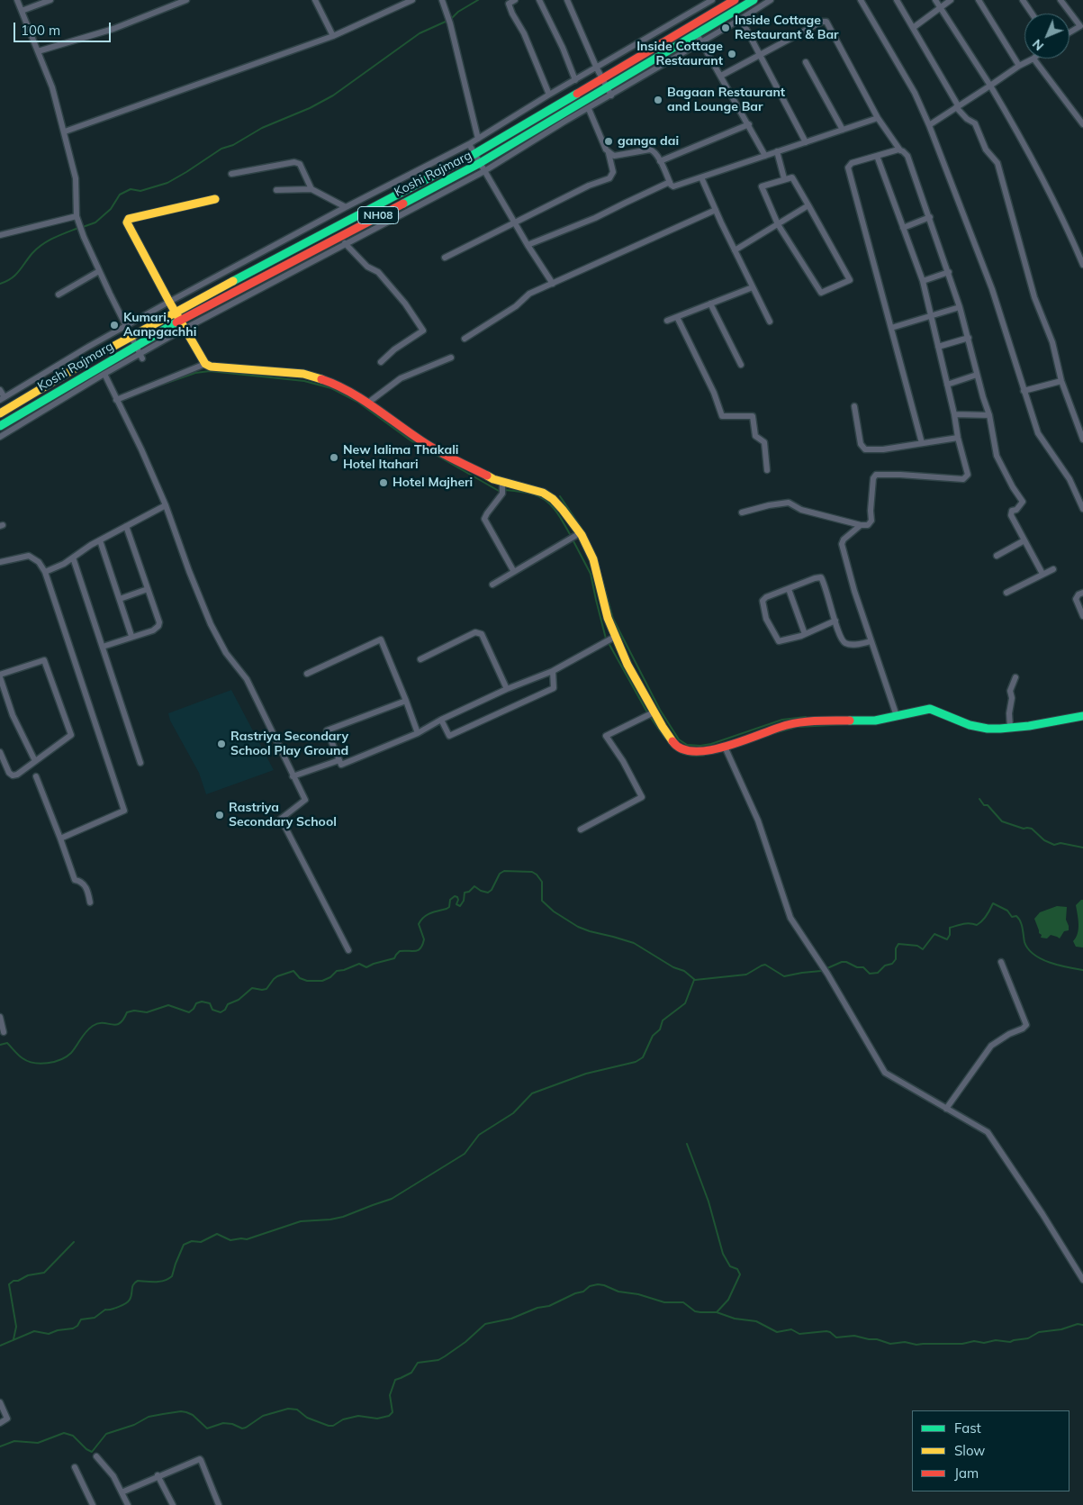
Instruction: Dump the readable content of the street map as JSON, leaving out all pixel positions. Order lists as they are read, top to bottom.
{
  "streets": {
    "main road": ["Koshi Rajmarg", "NH08"]
  },
  "places": [
    "Inside Cottage Restaurant & Bar",
    "Inside Cottage Restaurant",
    "Bagaan Restaurant and Lounge Bar",
    "ganga dai",
    "Kumari, Aanpgachhi",
    "New lalima Thakali Hotel Itahari",
    "Hotel Majheri",
    "Rastriya Secondary School Play Ground",
    "Rastriya Secondary School"
  ],
  "legend": ["Fast", "Slow", "Jam"],
  "scale_bar": "100 m",
  "north": "bottom left"
}
